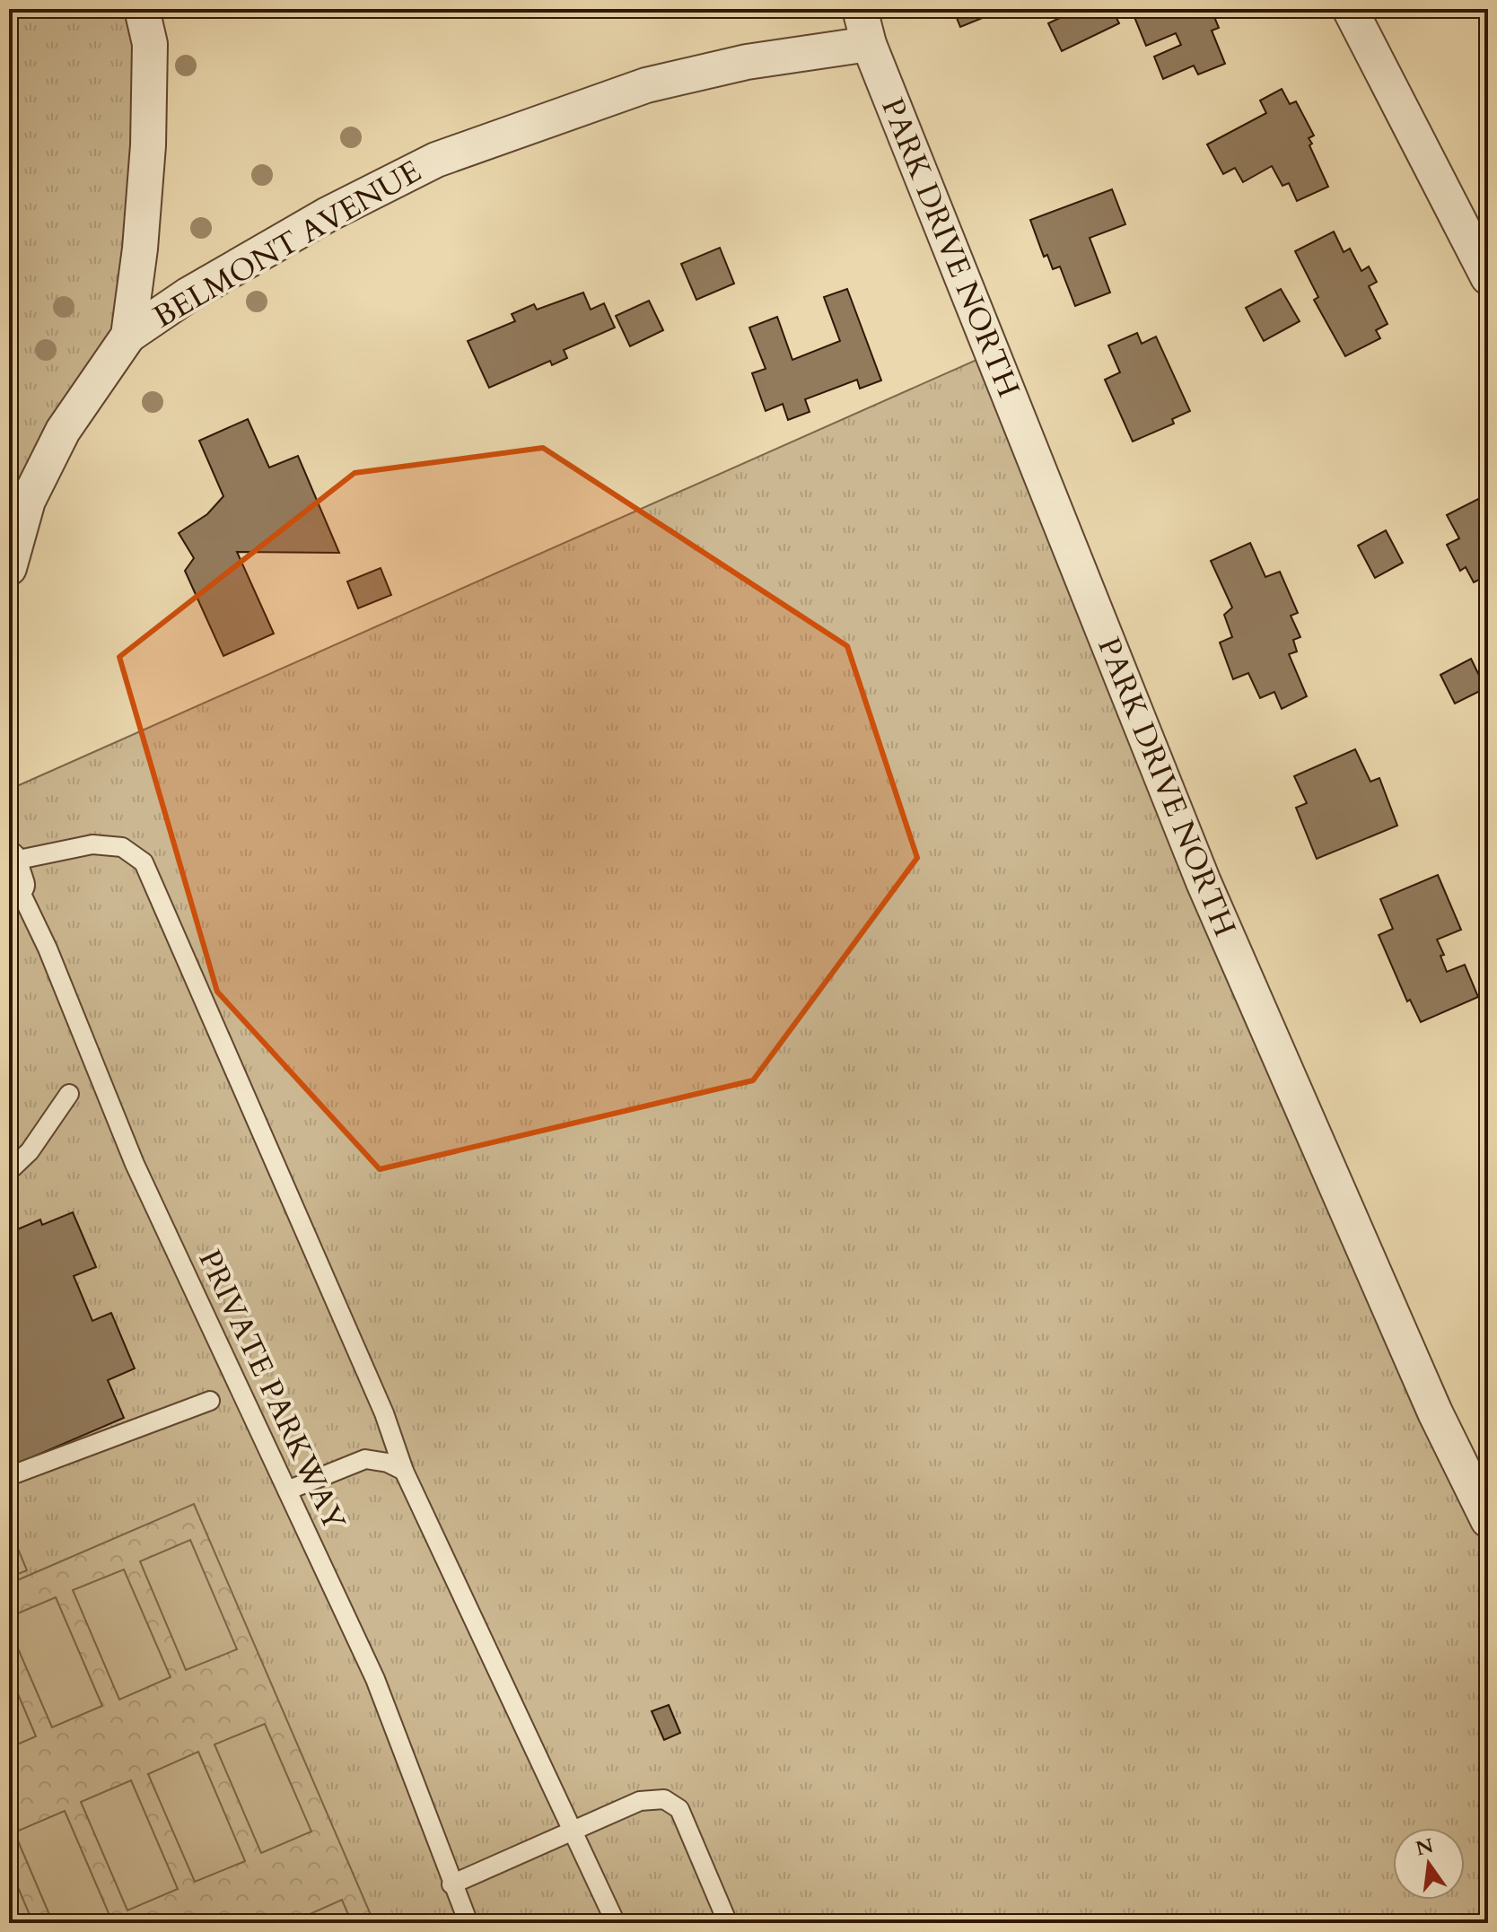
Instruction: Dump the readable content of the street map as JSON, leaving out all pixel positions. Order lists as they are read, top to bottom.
{
  "streets": {
    "street": ["BELMONT AVENUE", "PARK DRIVE NORTH"],
    "lane": ["PRIVATE PARKWAY"]
  },
  "crossings": [
    ["BELMONT AVENUE", "PARK DRIVE NORTH"]
  ],
  "north": "top"
}
